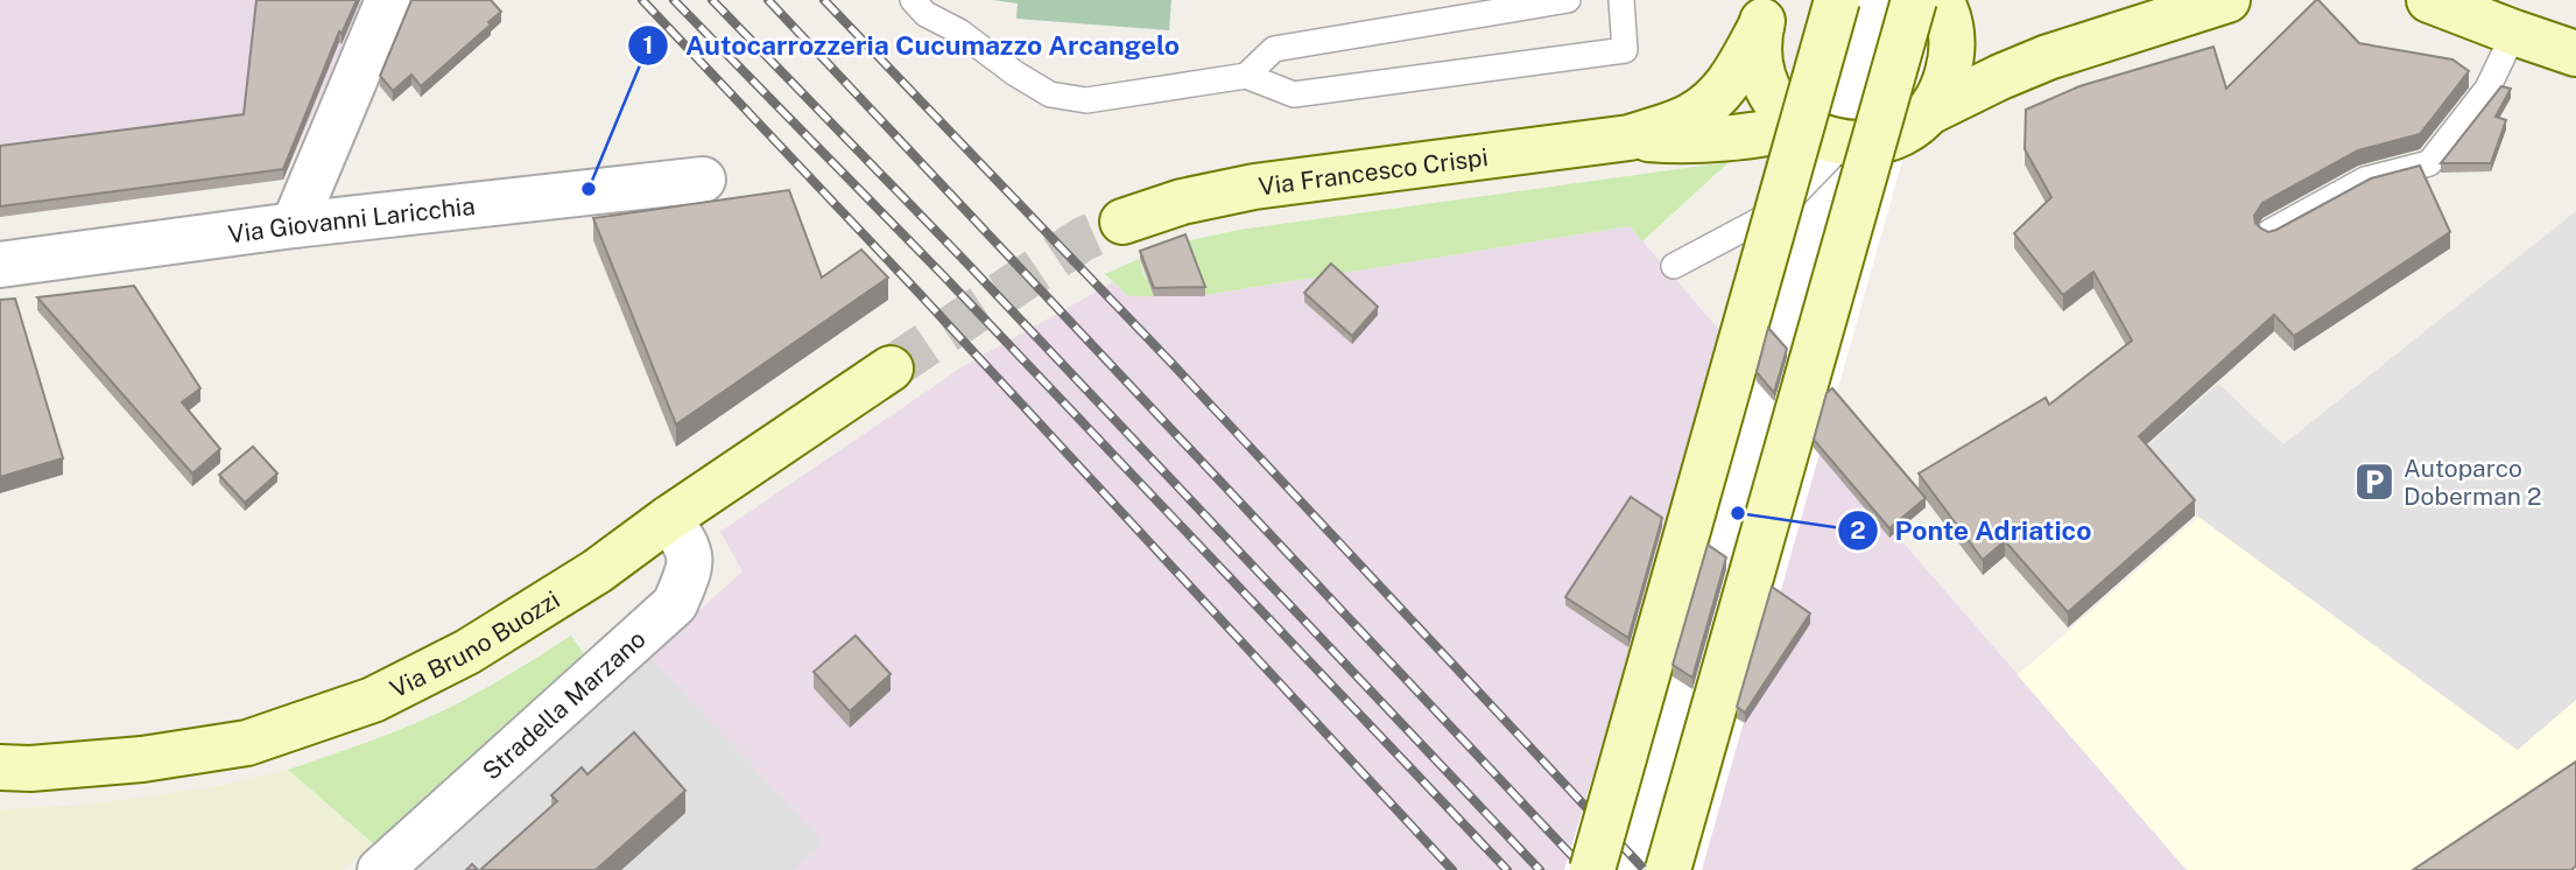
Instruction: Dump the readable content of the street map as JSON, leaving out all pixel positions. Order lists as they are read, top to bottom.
{
  "streets": {
    "main road": ["Via Francesco Crispi", "Via Bruno Buozzi"],
    "street": ["Via Giovanni Laricchia", "Stradella Marzano"]
  },
  "crossings": [
    ["Via Bruno Buozzi", "Stradella Marzano"]
  ],
  "places": {
    "other": ["Autocarrozzeria Cucumazzo Arcangelo", "Ponte Adriatico"],
    "parking": ["Autoparco Doberman 2"]
  }
}
